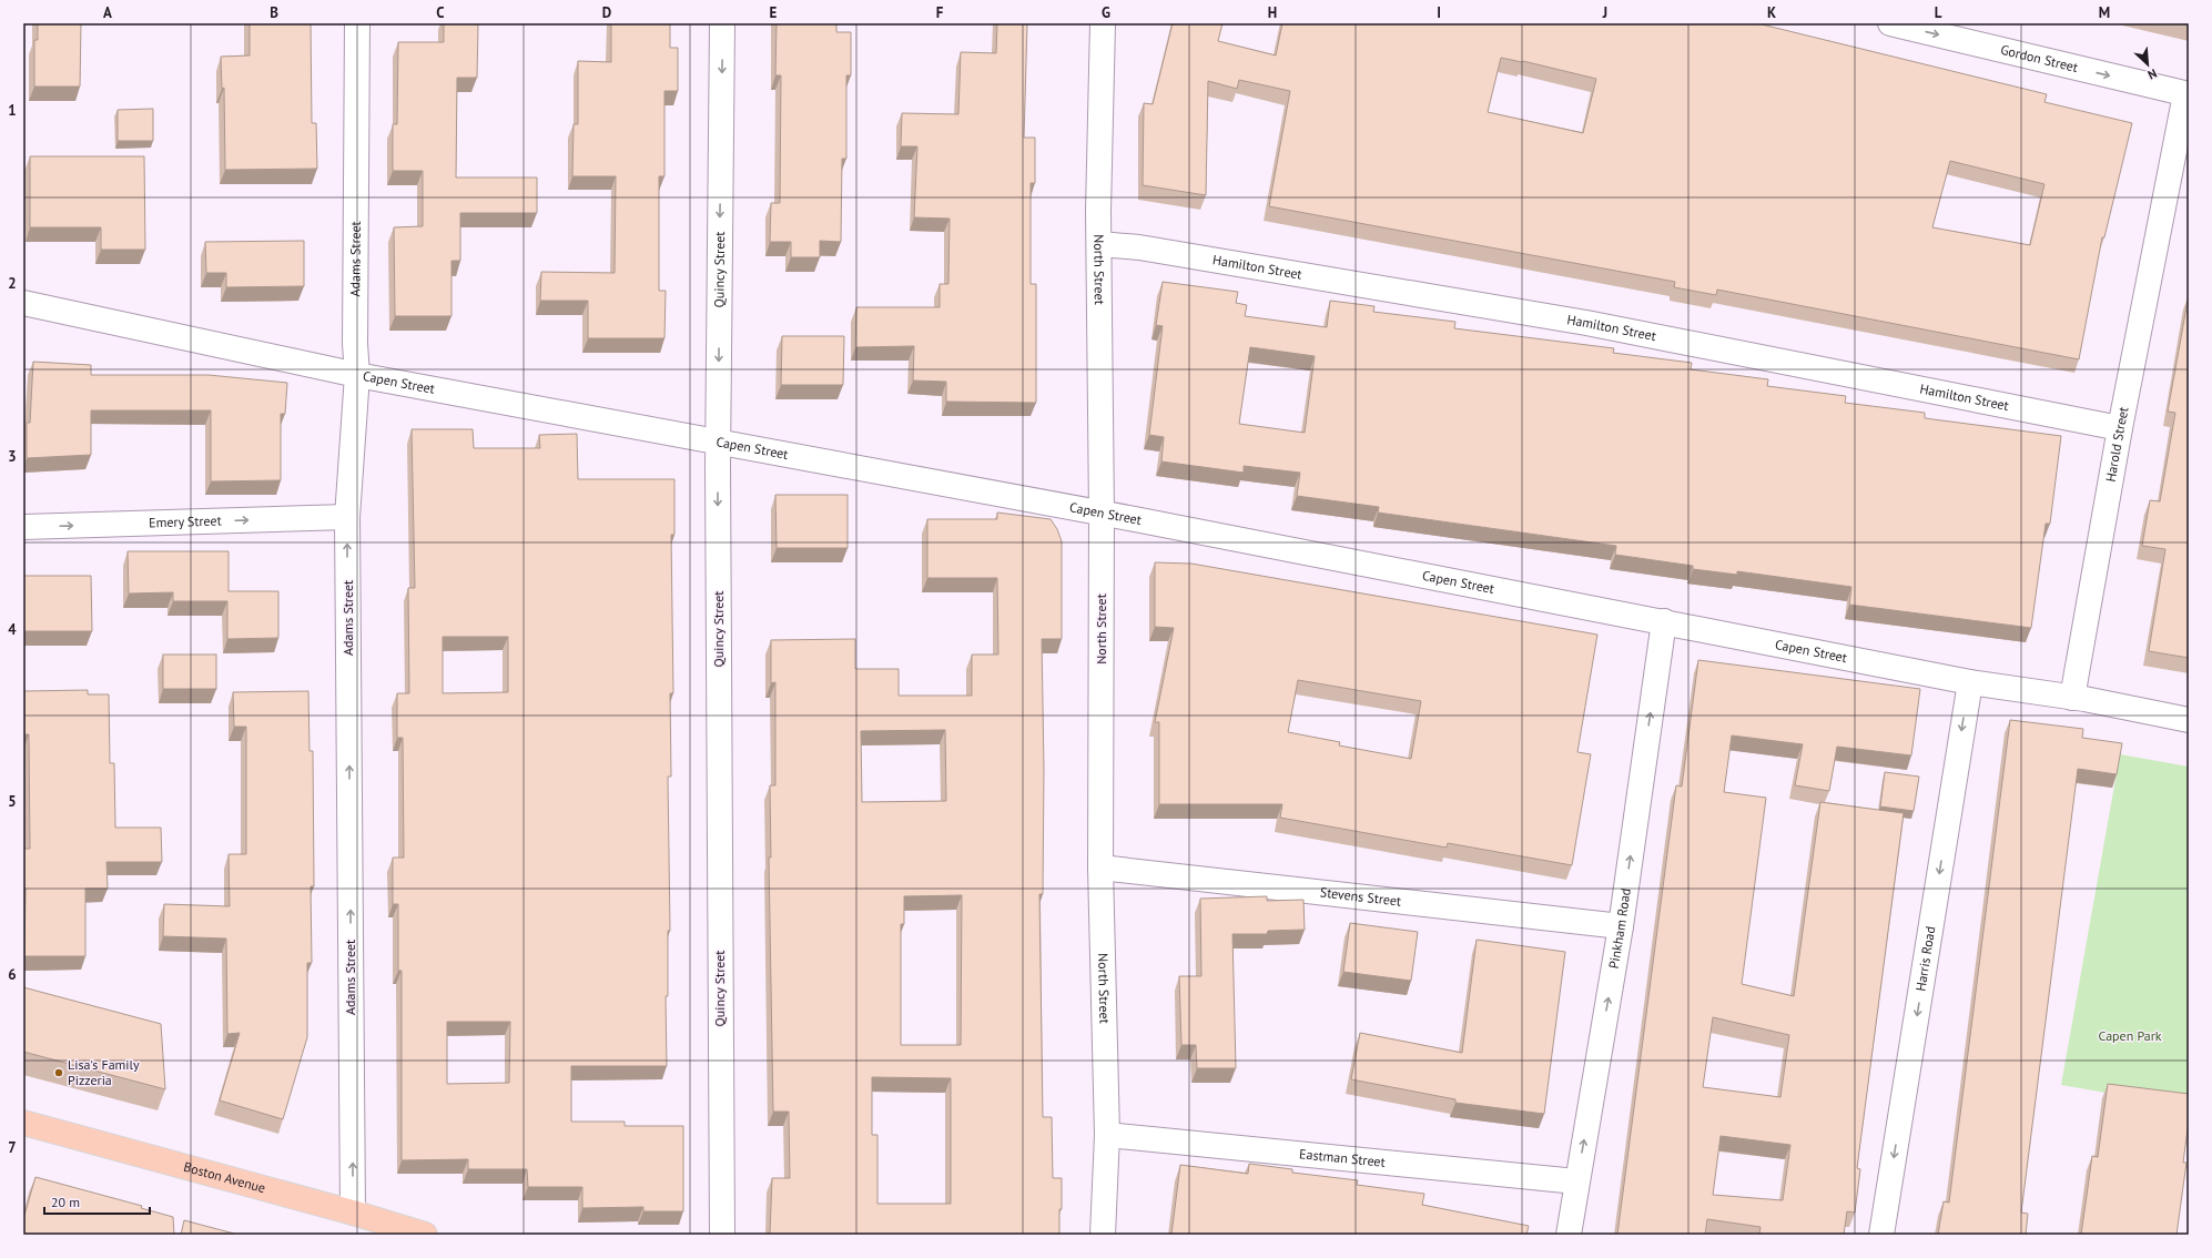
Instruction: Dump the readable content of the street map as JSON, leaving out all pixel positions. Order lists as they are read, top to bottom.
{
  "streets": {
    "main road": ["Boston Avenue"],
    "street": [
      "Gordon Street",
      "Adams Street",
      "Hamilton Street",
      "Quincy Street",
      "North Street",
      "Capen Street",
      "Harold Street",
      "Emery Street",
      "Stevens Street",
      "Pinkham Road",
      "Harris Road",
      "Eastman Street"
    ]
  },
  "crossings": [
    ["Gordon Street", "Harold Street"],
    ["Adams Street", "Capen Street"],
    ["Adams Street", "Emery Street"],
    ["Adams Street", "Boston Avenue"],
    ["Hamilton Street", "North Street"],
    ["Hamilton Street", "Harold Street"],
    ["Quincy Street", "Capen Street"],
    ["North Street", "Capen Street"],
    ["North Street", "Stevens Street"],
    ["North Street", "Eastman Street"],
    ["Capen Street", "Harold Street"],
    ["Capen Street", "Pinkham Road"],
    ["Capen Street", "Harris Road"],
    ["Stevens Street", "Pinkham Road"],
    ["Pinkham Road", "Eastman Street"]
  ],
  "one_way": [
    "Gordon Street",
    "Adams Street",
    "Quincy Street",
    "Emery Street",
    "Pinkham Road",
    "Harris Road"
  ],
  "parks": ["Capen Park"],
  "places": ["Lisa's Family Pizzeria"],
  "scale_bar": "20 m",
  "north": "bottom right",
  "grid": {
    "columns": [
      "A",
      "B",
      "C",
      "D",
      "E",
      "F",
      "G",
      "H",
      "I",
      "J",
      "K",
      "L",
      "M"
    ],
    "rows": [
      "1",
      "2",
      "3",
      "4",
      "5",
      "6",
      "7"
    ]
  }
}
